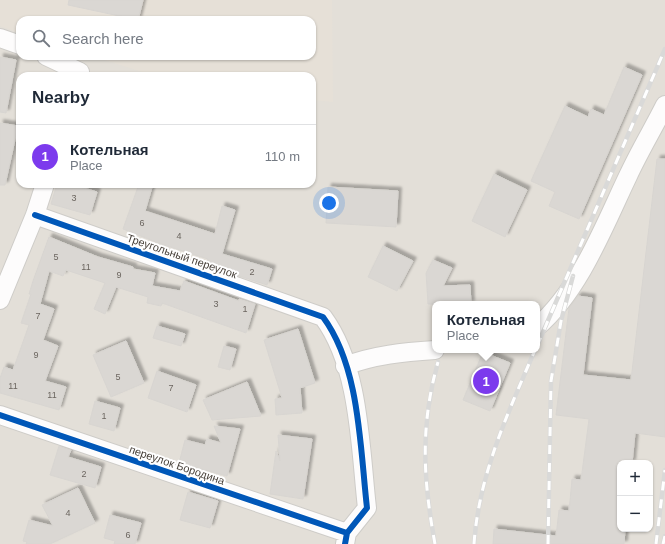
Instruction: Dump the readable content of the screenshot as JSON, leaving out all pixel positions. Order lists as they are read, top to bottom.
{
  "streets": {
    "street": ["Треугольный переулок", "переулок Бородина"]
  },
  "house_numbers": [
    "3",
    "6",
    "4",
    "5",
    "11",
    "2",
    "9",
    "3",
    "1",
    "7",
    "9",
    "5",
    "11",
    "7",
    "11",
    "1",
    "2",
    "4",
    "6"
  ],
  "page": {
    "search": "Search here",
    "heading": "Nearby",
    "list": [
      {
        "mark": "1",
        "name": "Котельная",
        "note": "Place",
        "value": "110 m"
      }
    ],
    "popup": ["Котельная", "Place"],
    "pins": "1",
    "map_buttons": ["+", "−"]
  }
}
